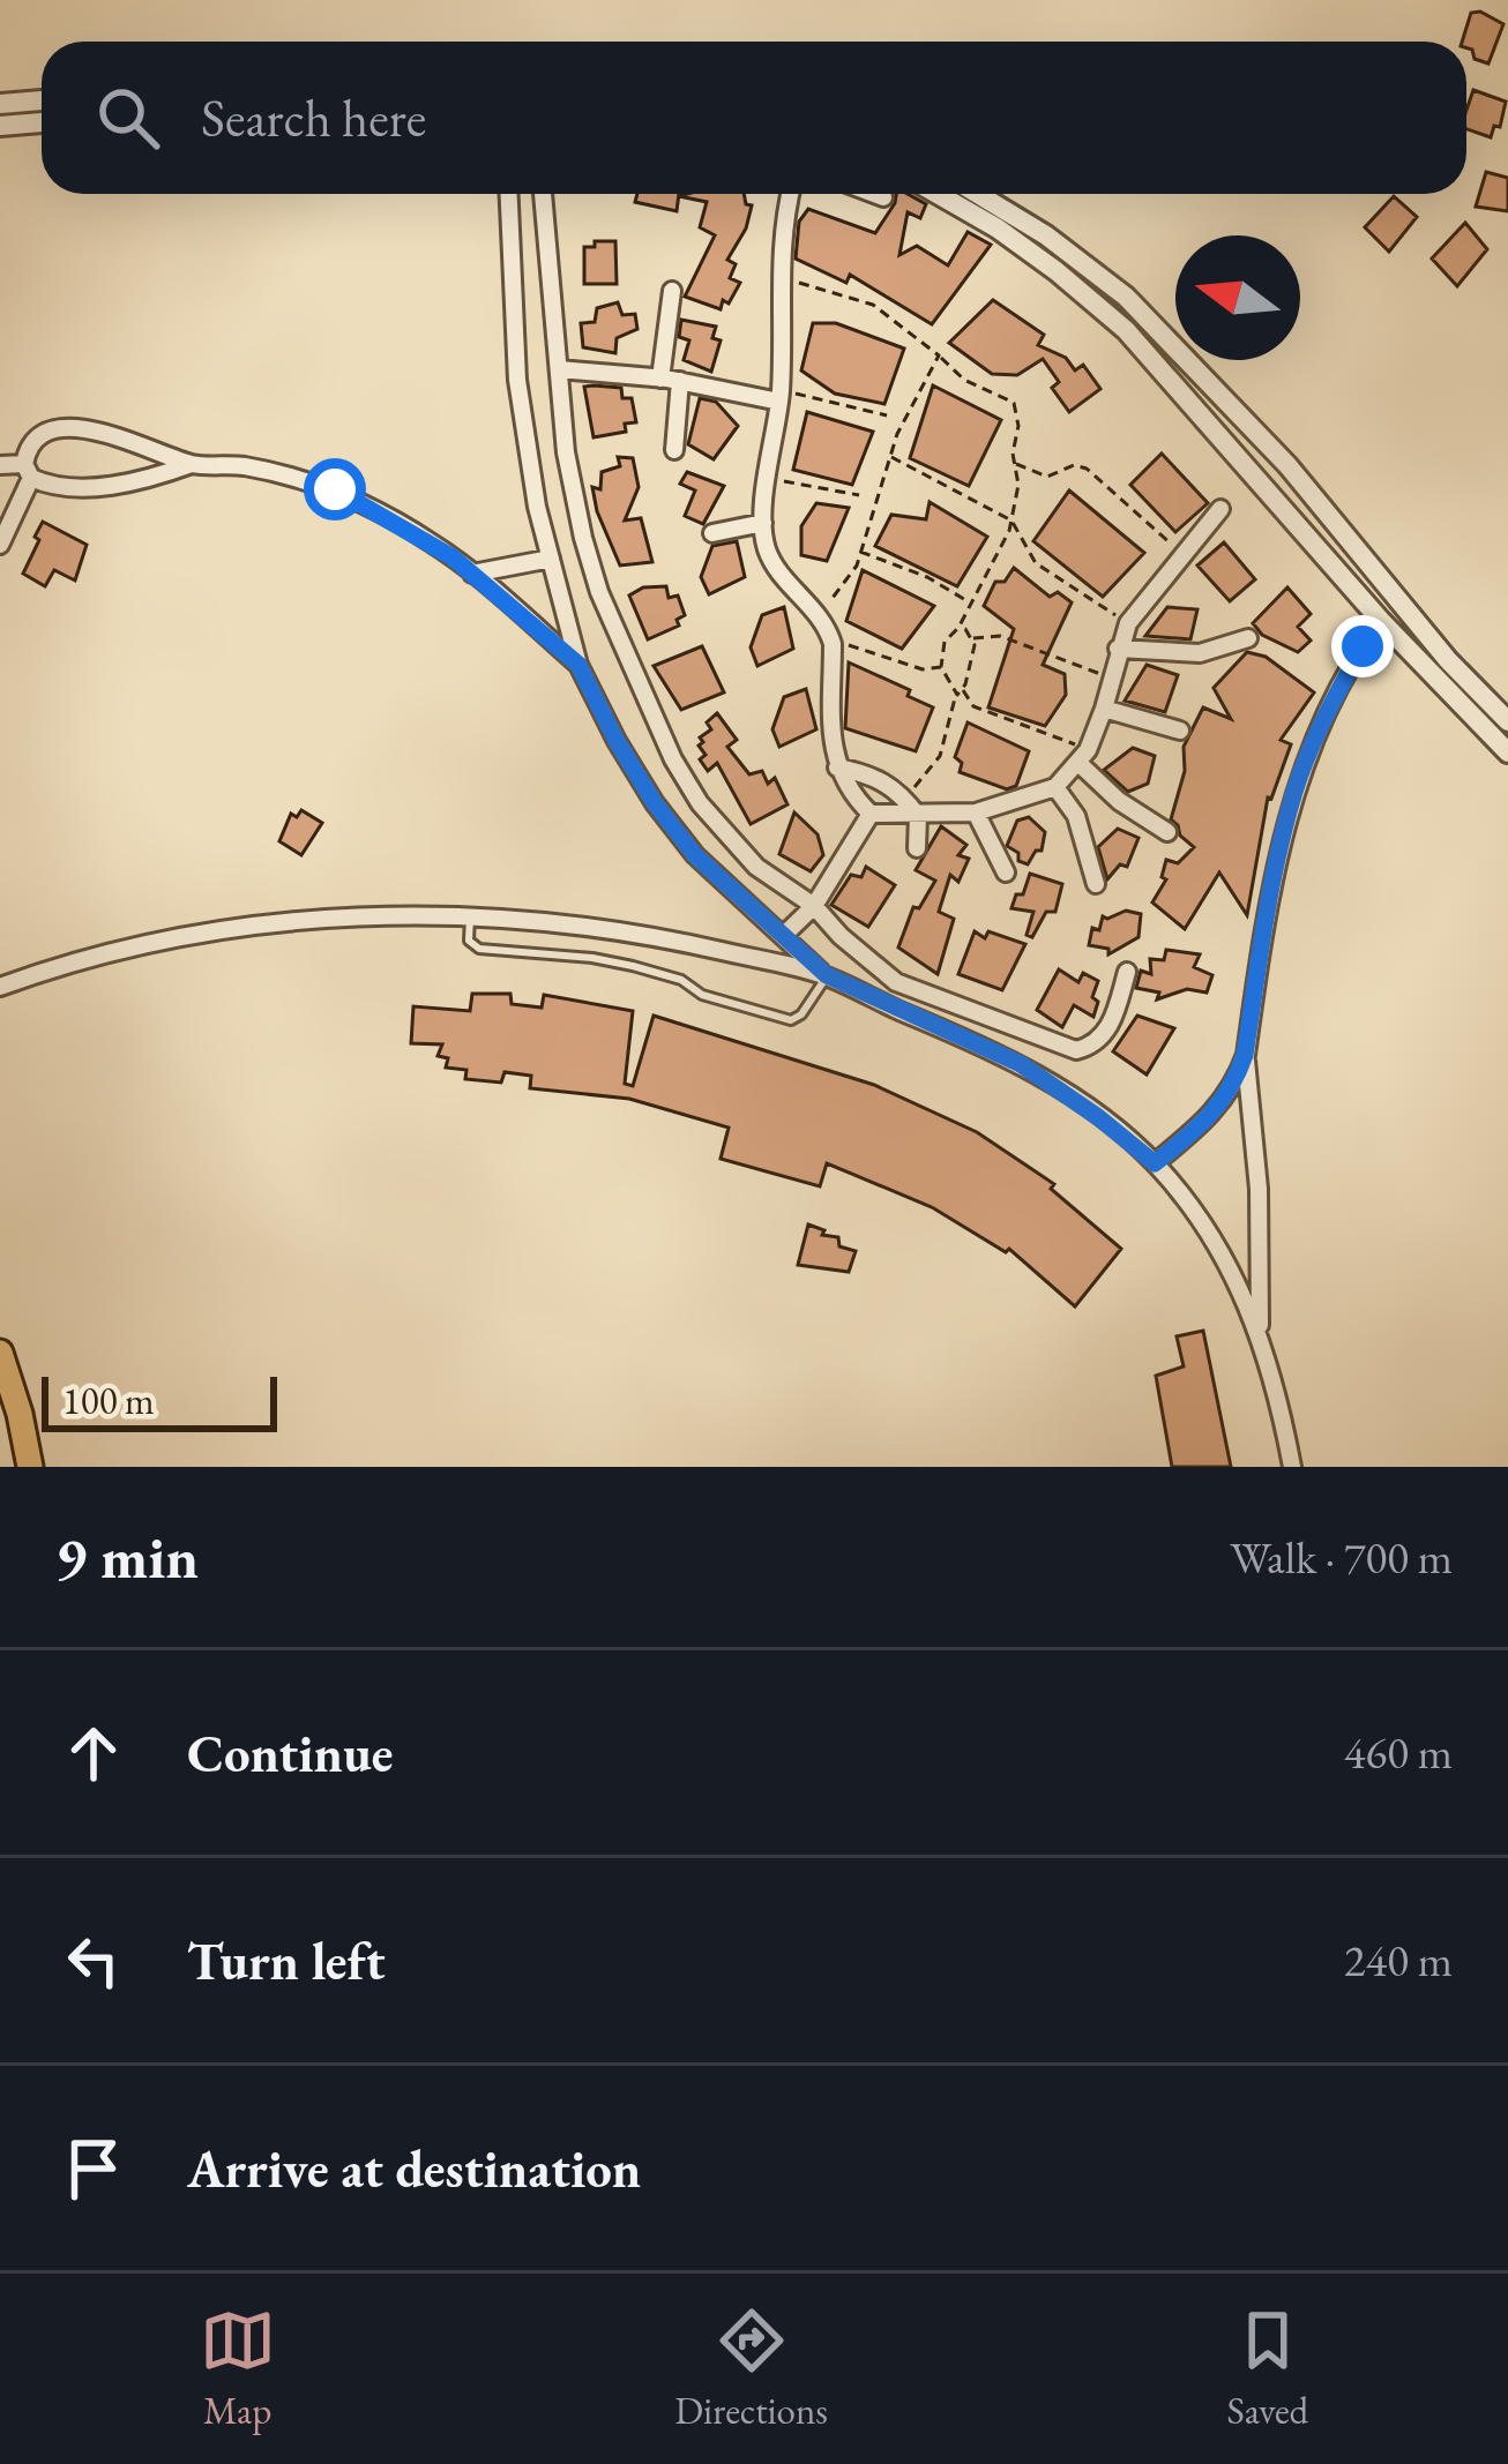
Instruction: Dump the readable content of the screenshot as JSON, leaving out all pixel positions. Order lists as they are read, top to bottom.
{
  "scale_bar": "100 m",
  "north": "left",
  "page": {
    "search": "Search here",
    "scale": "100 m",
    "heading": ["9 min", "Walk · 700 m"],
    "list": [
      ["Continue", "460 m"],
      ["Turn left", "240 m"],
      "Arrive at destination"
    ],
    "nav": ["Map", "Directions", "Saved"]
  }
}
